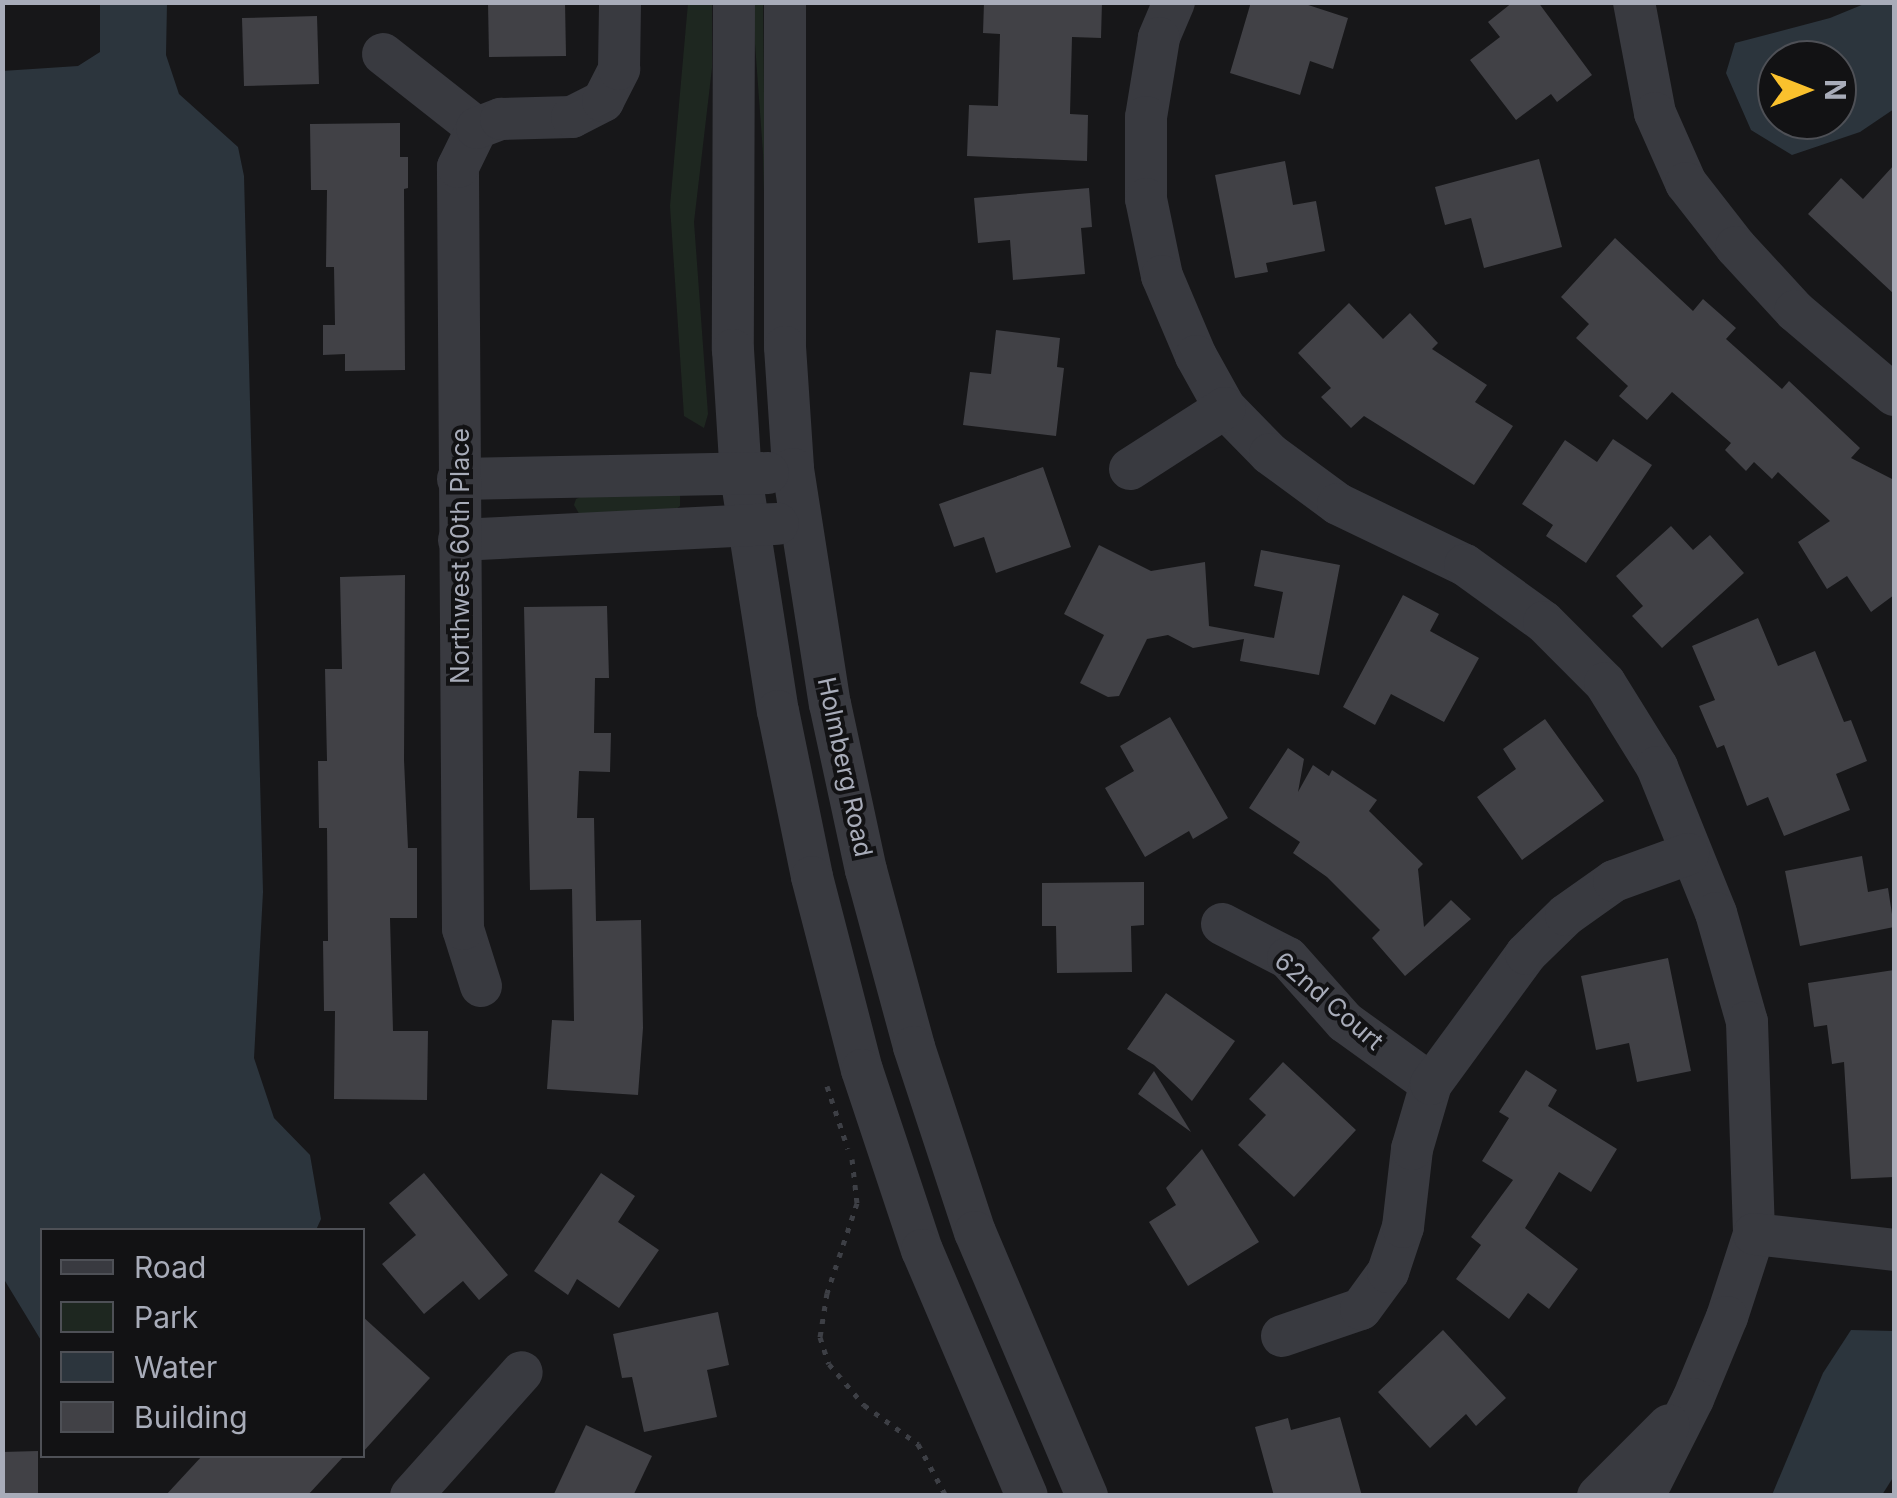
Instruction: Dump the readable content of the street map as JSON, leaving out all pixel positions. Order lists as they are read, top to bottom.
{
  "streets": {
    "street": ["Northwest 60th Place", "Holmberg Road", "62nd Court"]
  },
  "legend": [
    "Road",
    "Park",
    "Water",
    "Building"
  ],
  "north": "right"
}
